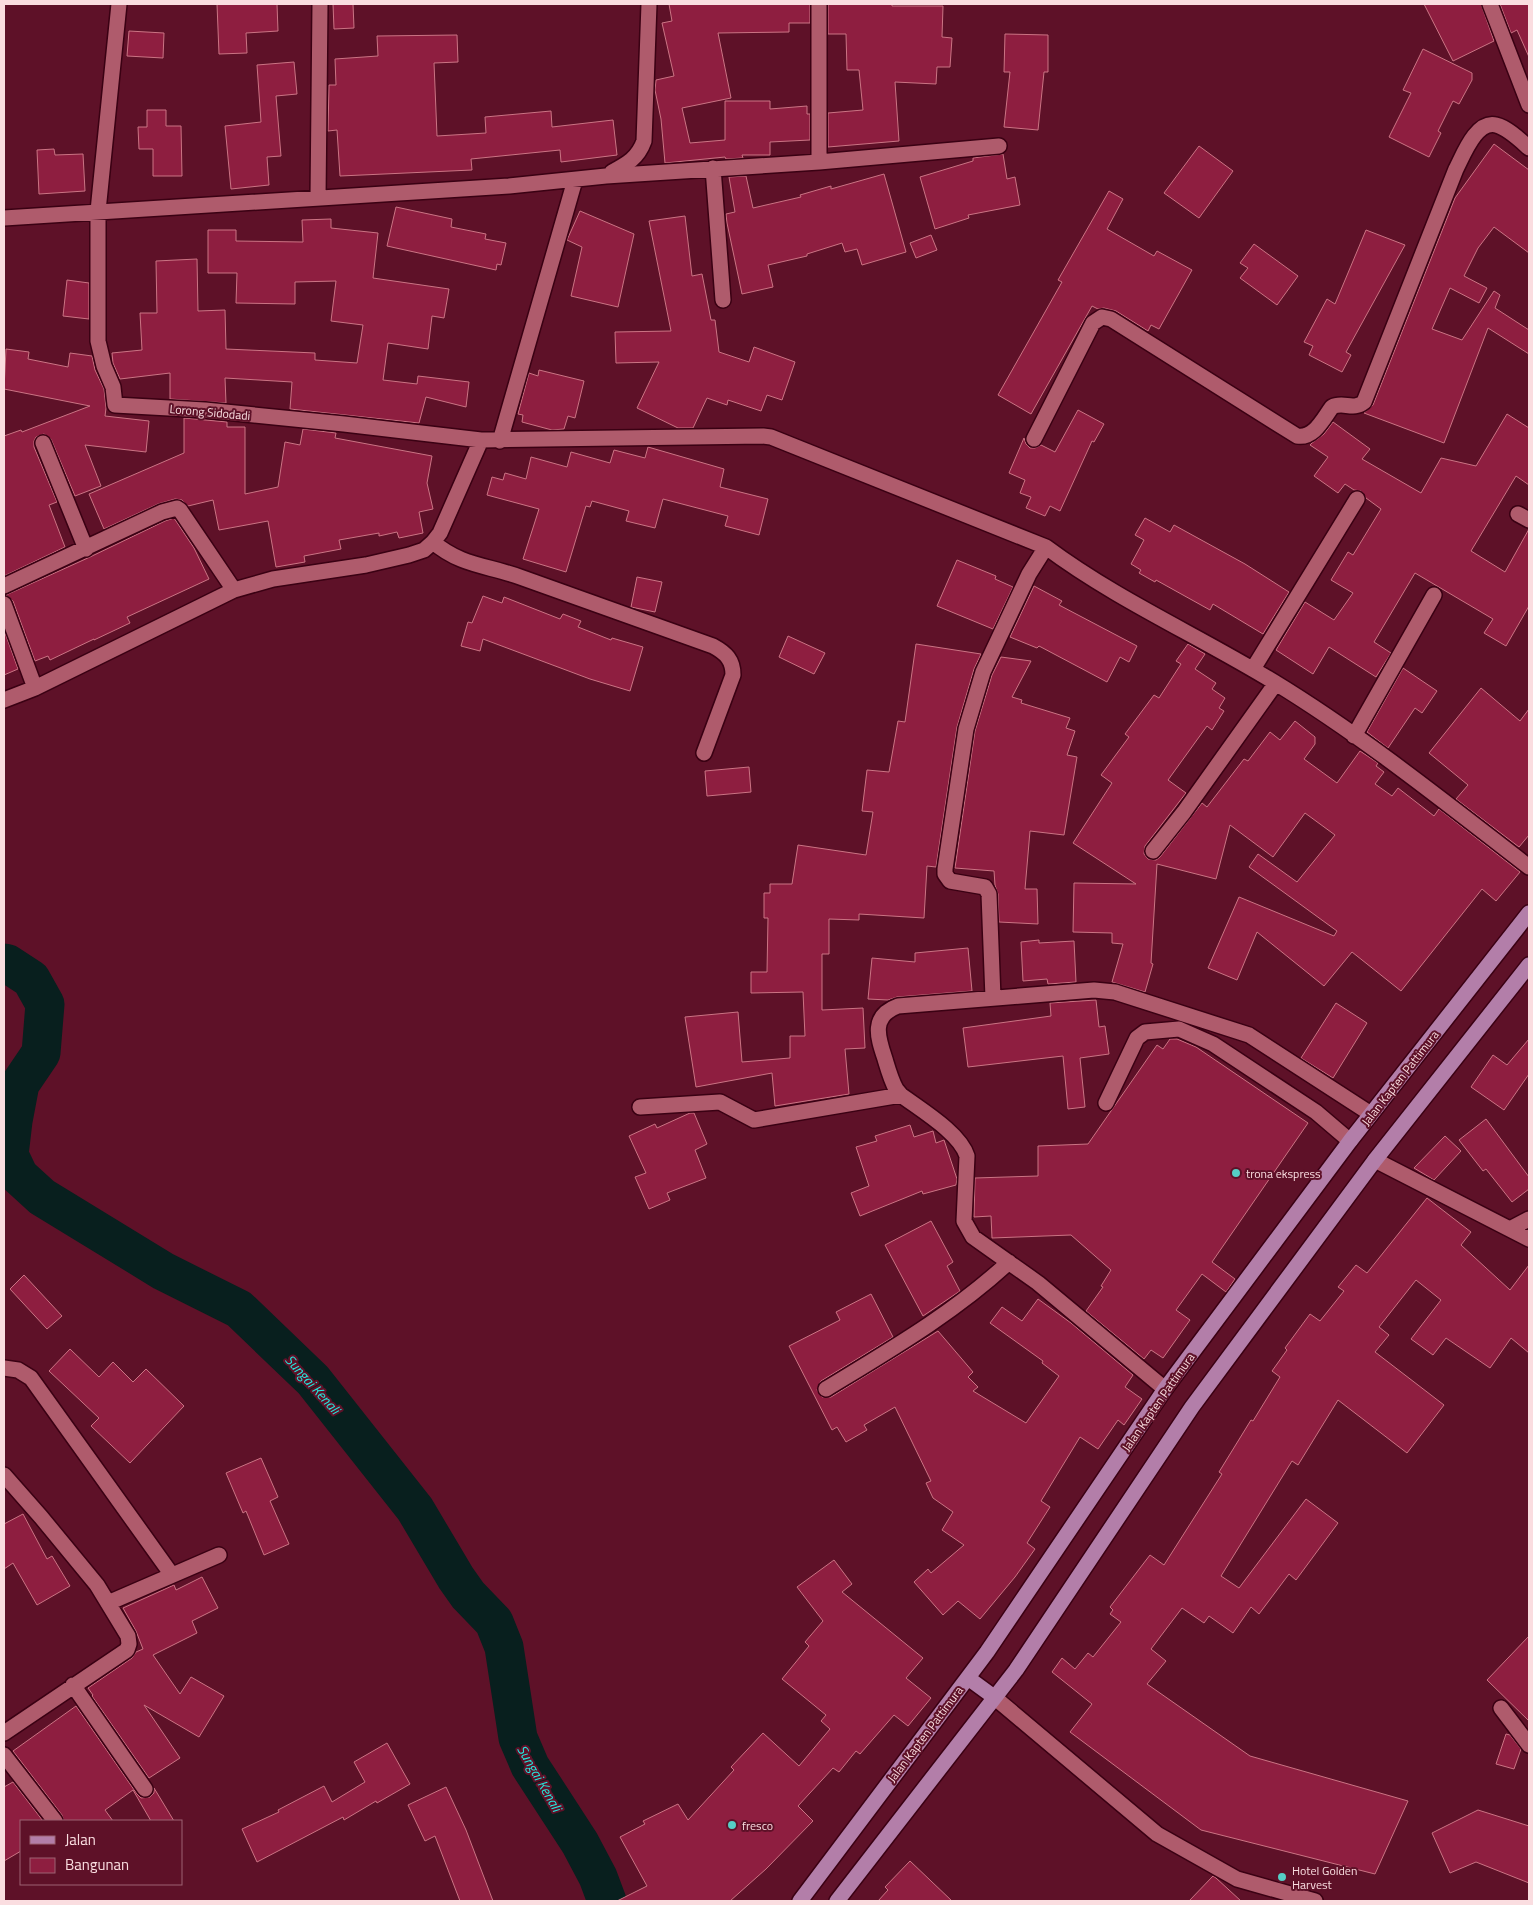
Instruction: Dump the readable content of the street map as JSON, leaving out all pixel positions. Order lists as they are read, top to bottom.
{
  "streets": {
    "main road": ["Jalan Kapten Pattimura"],
    "street": ["Lorong Sidodadi"]
  },
  "water": ["Sungai Kenali"],
  "places": ["trona ekspress", "fresco", "Hotel Golden Harvest"],
  "legend": ["Jalan", "Bangunan"]
}
